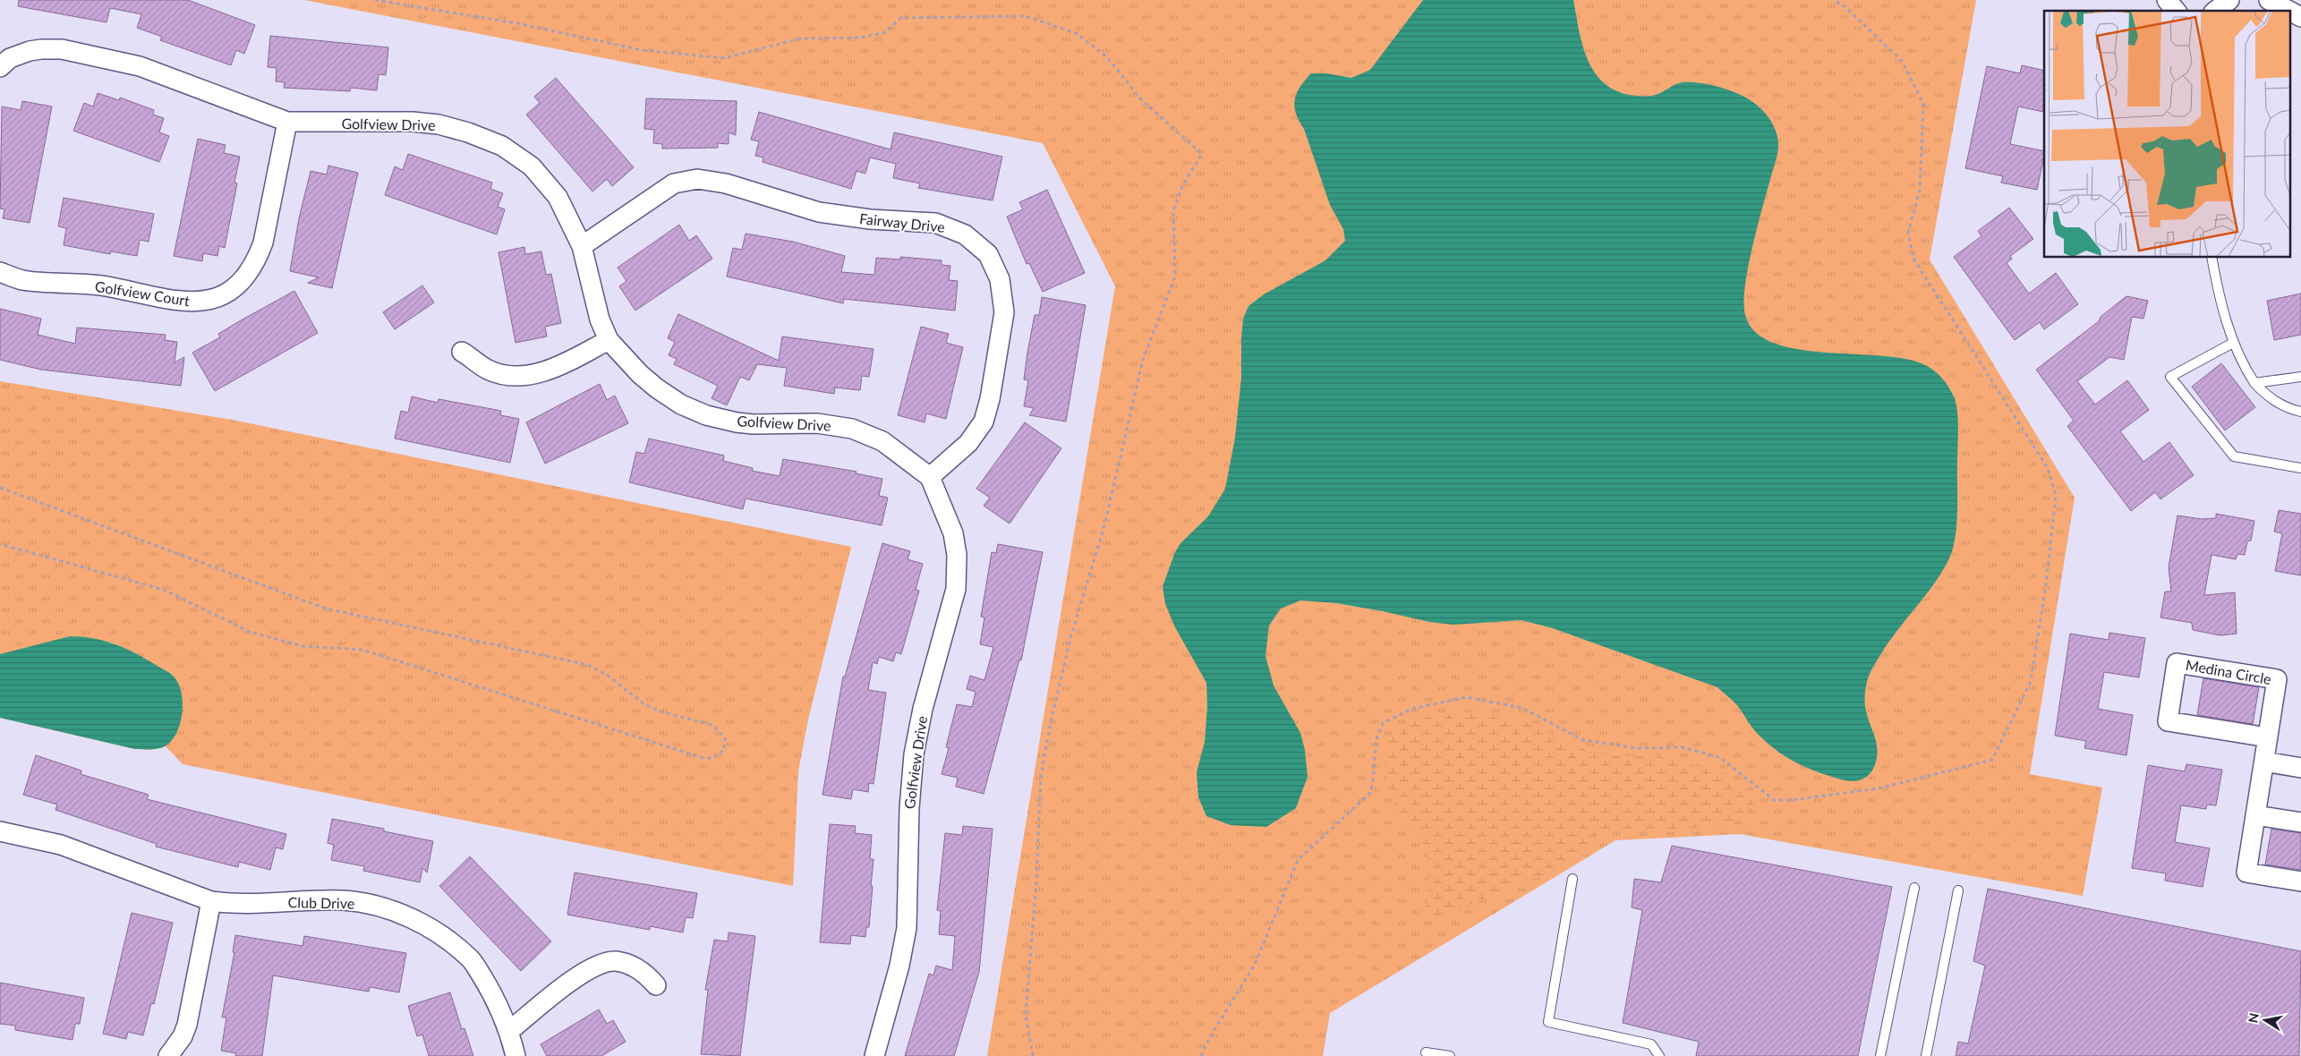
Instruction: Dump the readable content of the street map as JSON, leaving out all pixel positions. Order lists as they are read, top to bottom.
{
  "streets": {
    "street": [
      "Golfview Drive",
      "Fairway Drive",
      "Golfview Court",
      "Medina Circle",
      "Club Drive"
    ]
  },
  "crossings": [
    ["Golfview Drive", "Fairway Drive"],
    ["Golfview Drive", "Golfview Court"]
  ],
  "north": "left"
}
